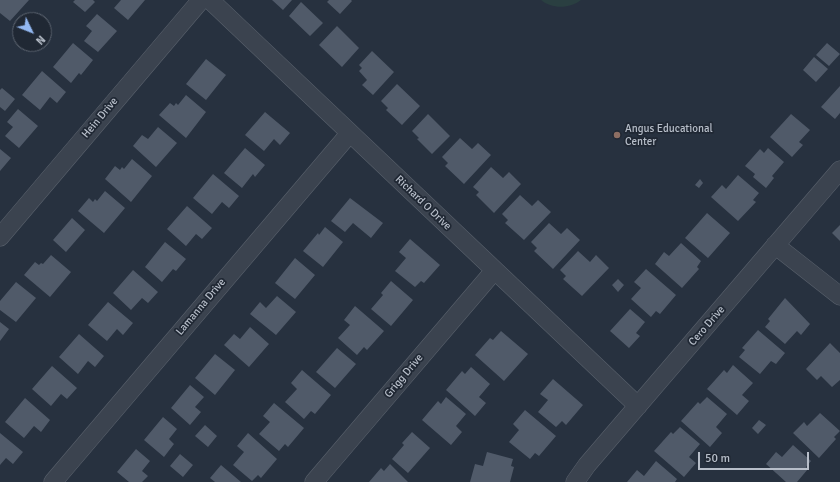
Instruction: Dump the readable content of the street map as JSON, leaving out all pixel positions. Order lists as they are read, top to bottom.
{
  "streets": {
    "street": [
      "Hein Drive",
      "Richard O Drive",
      "Lamanna Drive",
      "Cero Drive",
      "Grigg Drive"
    ]
  },
  "crossings": [
    ["Richard O Drive", "Lamanna Drive"],
    ["Richard O Drive", "Cero Drive"],
    ["Richard O Drive", "Grigg Drive"]
  ],
  "places": ["Angus Educational Center"],
  "scale_bar": "50 m",
  "north": "bottom right"
}
